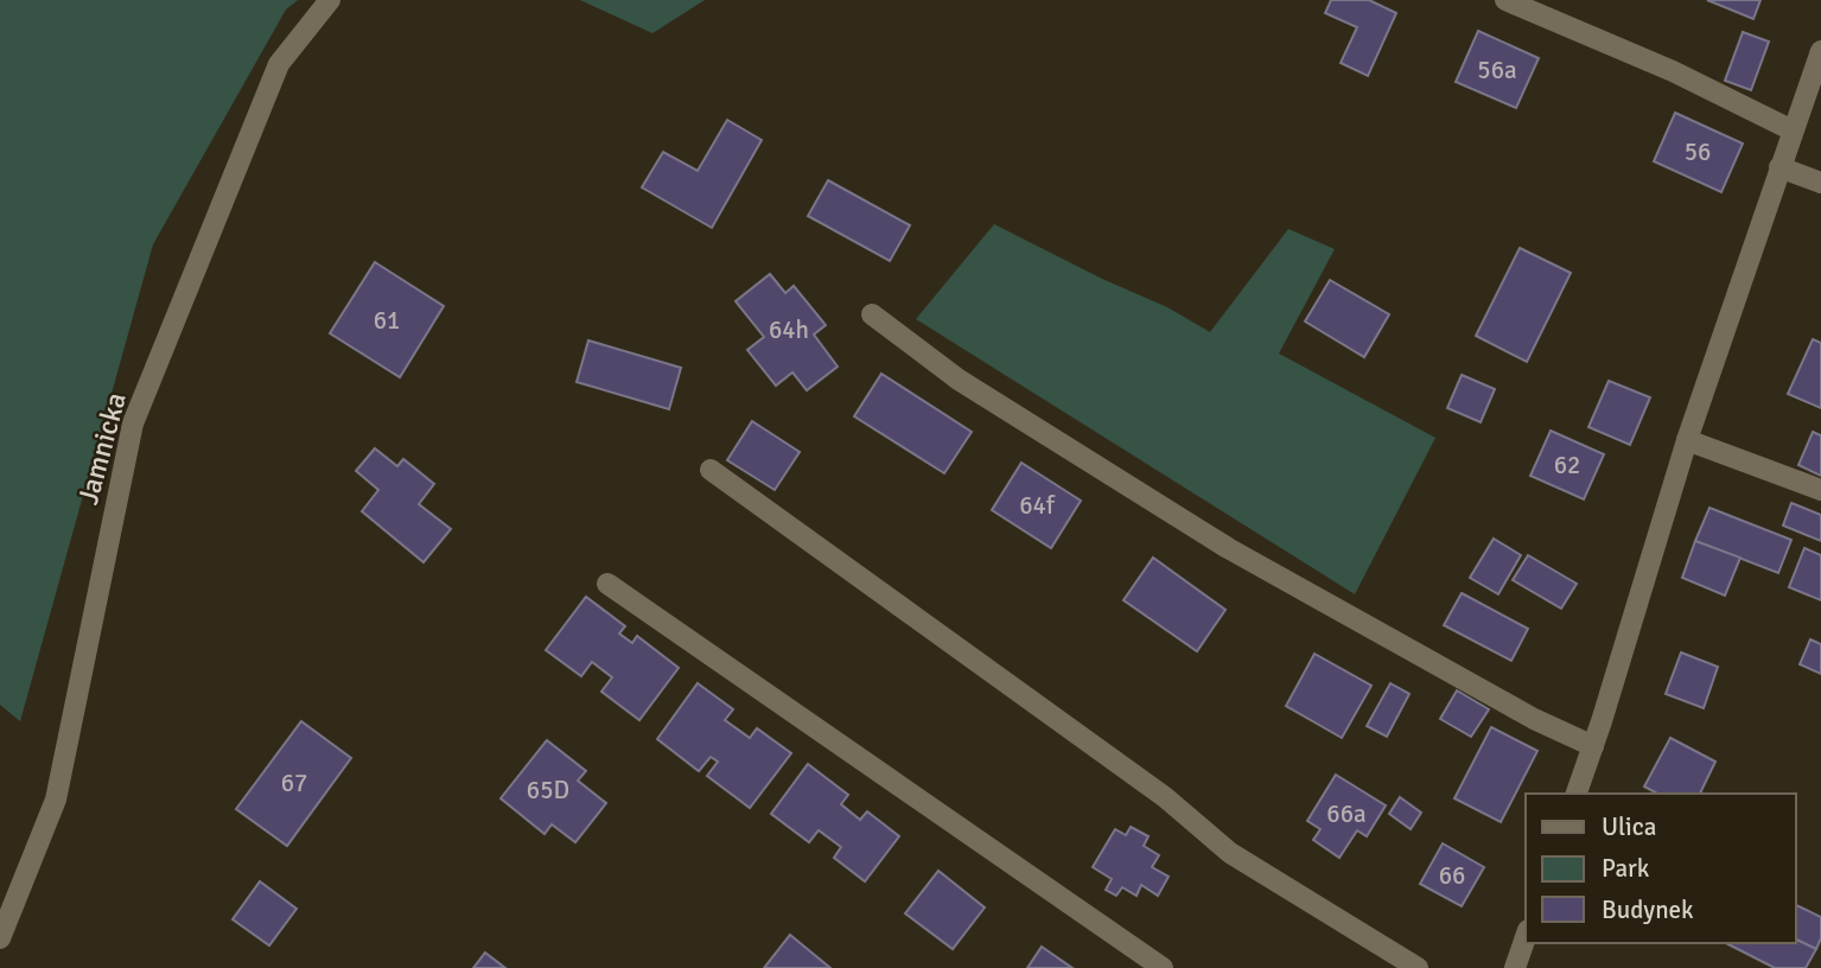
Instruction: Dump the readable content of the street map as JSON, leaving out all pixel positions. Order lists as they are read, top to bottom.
{
  "streets": {
    "street": ["Jamnicka"]
  },
  "house_numbers": [
    "56a",
    "56",
    "61",
    "64h",
    "62",
    "64f",
    "67",
    "65D",
    "66a",
    "66"
  ],
  "legend": ["Ulica", "Park", "Budynek"]
}
